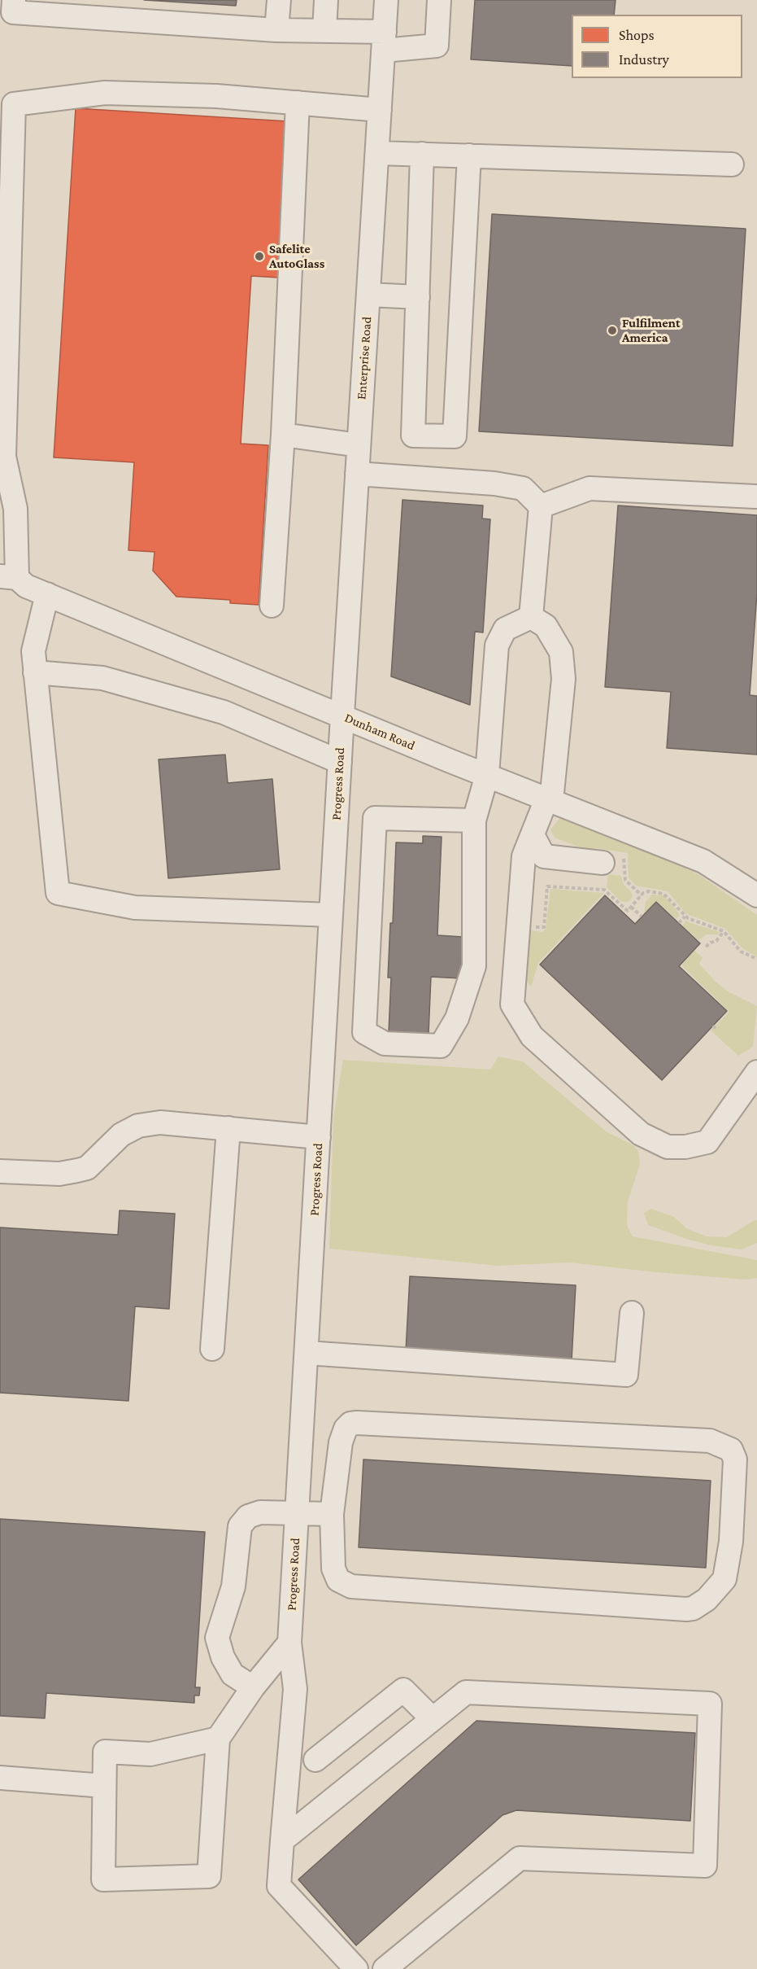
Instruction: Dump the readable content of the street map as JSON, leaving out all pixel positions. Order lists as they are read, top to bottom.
{
  "streets": {
    "street": ["Enterprise Road", "Dunham Road", "Progress Road"]
  },
  "crossings": [
    ["Enterprise Road", "Dunham Road"],
    ["Enterprise Road", "Progress Road"],
    ["Dunham Road", "Progress Road"]
  ],
  "places": ["Safelite AutoGlass", "Fulfilment America"],
  "legend": ["Shops", "Industry"]
}
